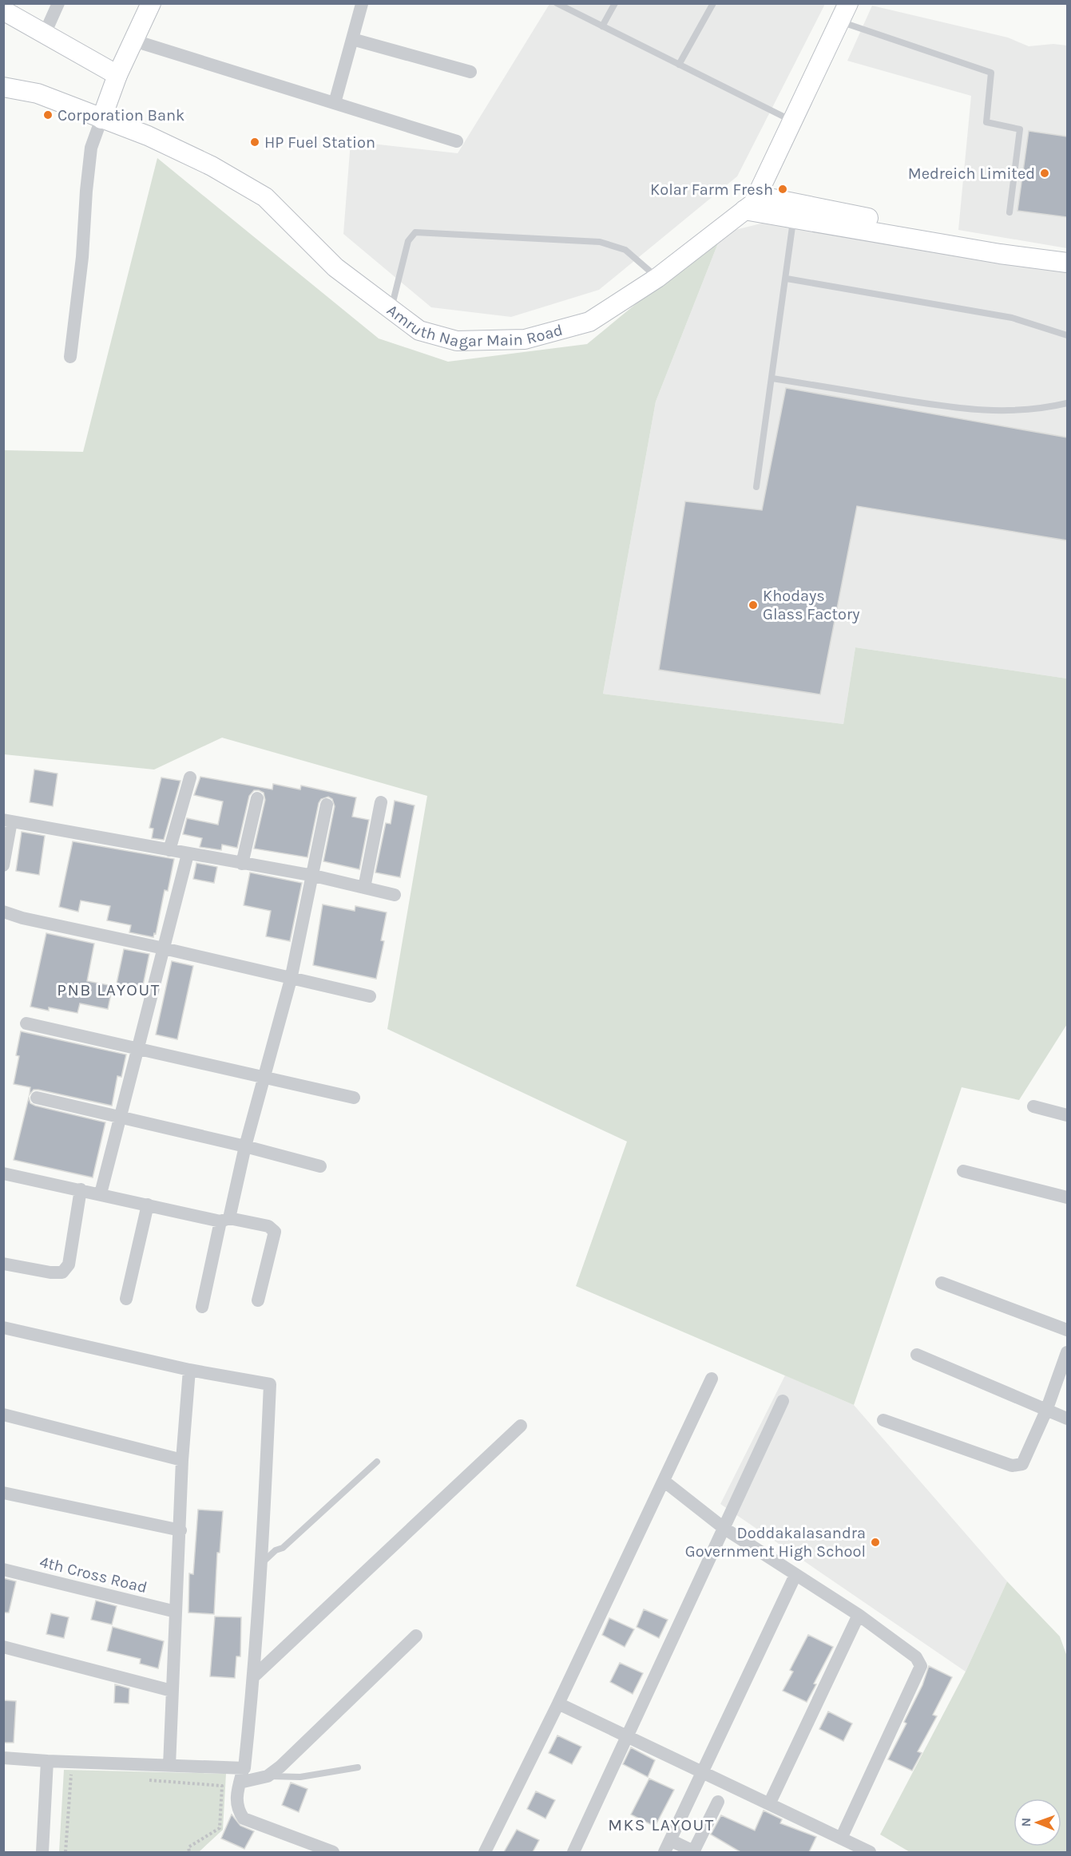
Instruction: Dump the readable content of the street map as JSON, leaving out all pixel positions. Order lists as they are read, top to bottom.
{
  "streets": {
    "main road": ["Amruth Nagar Main Road"],
    "street": ["4th Cross Road"]
  },
  "districts": ["PNB LAYOUT", "MKS LAYOUT"],
  "places": [
    "Corporation Bank",
    "HP Fuel Station",
    "Medreich Limited",
    "Kolar Farm Fresh",
    "Khodays Glass Factory",
    "Doddakalasandra Government High School"
  ],
  "north": "left"
}
